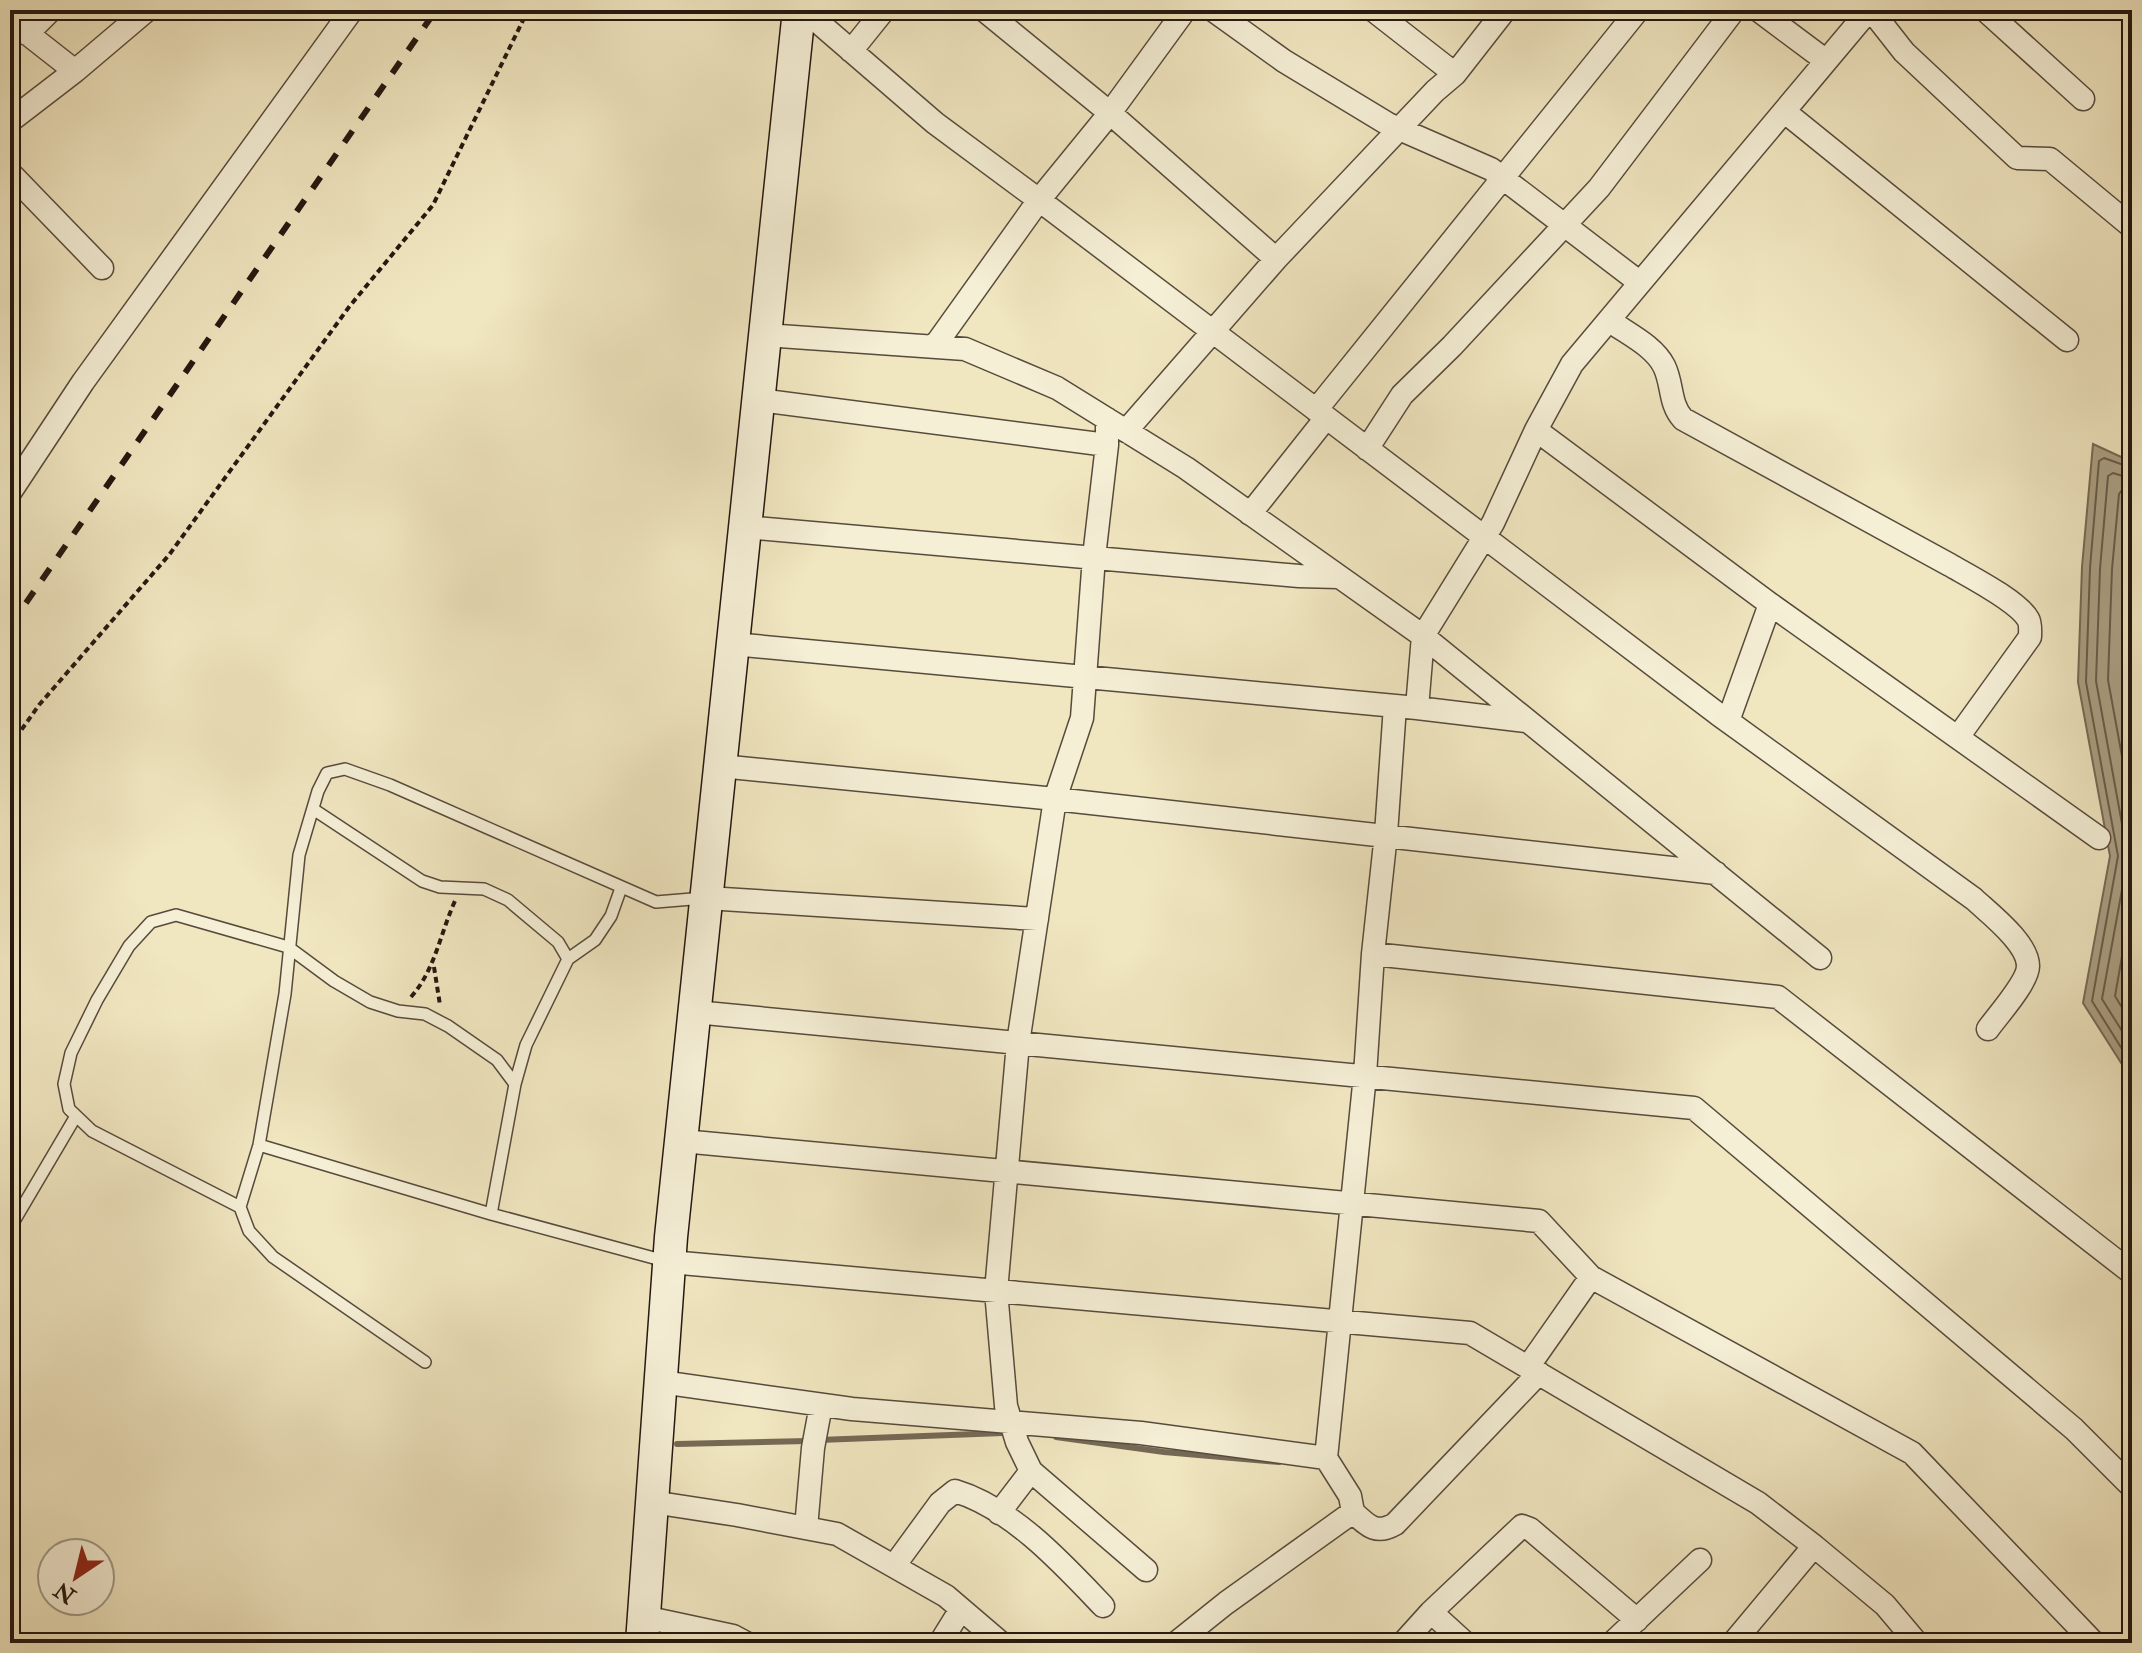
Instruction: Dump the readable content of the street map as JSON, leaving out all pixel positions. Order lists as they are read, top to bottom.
{
  "north": "bottom left"
}
